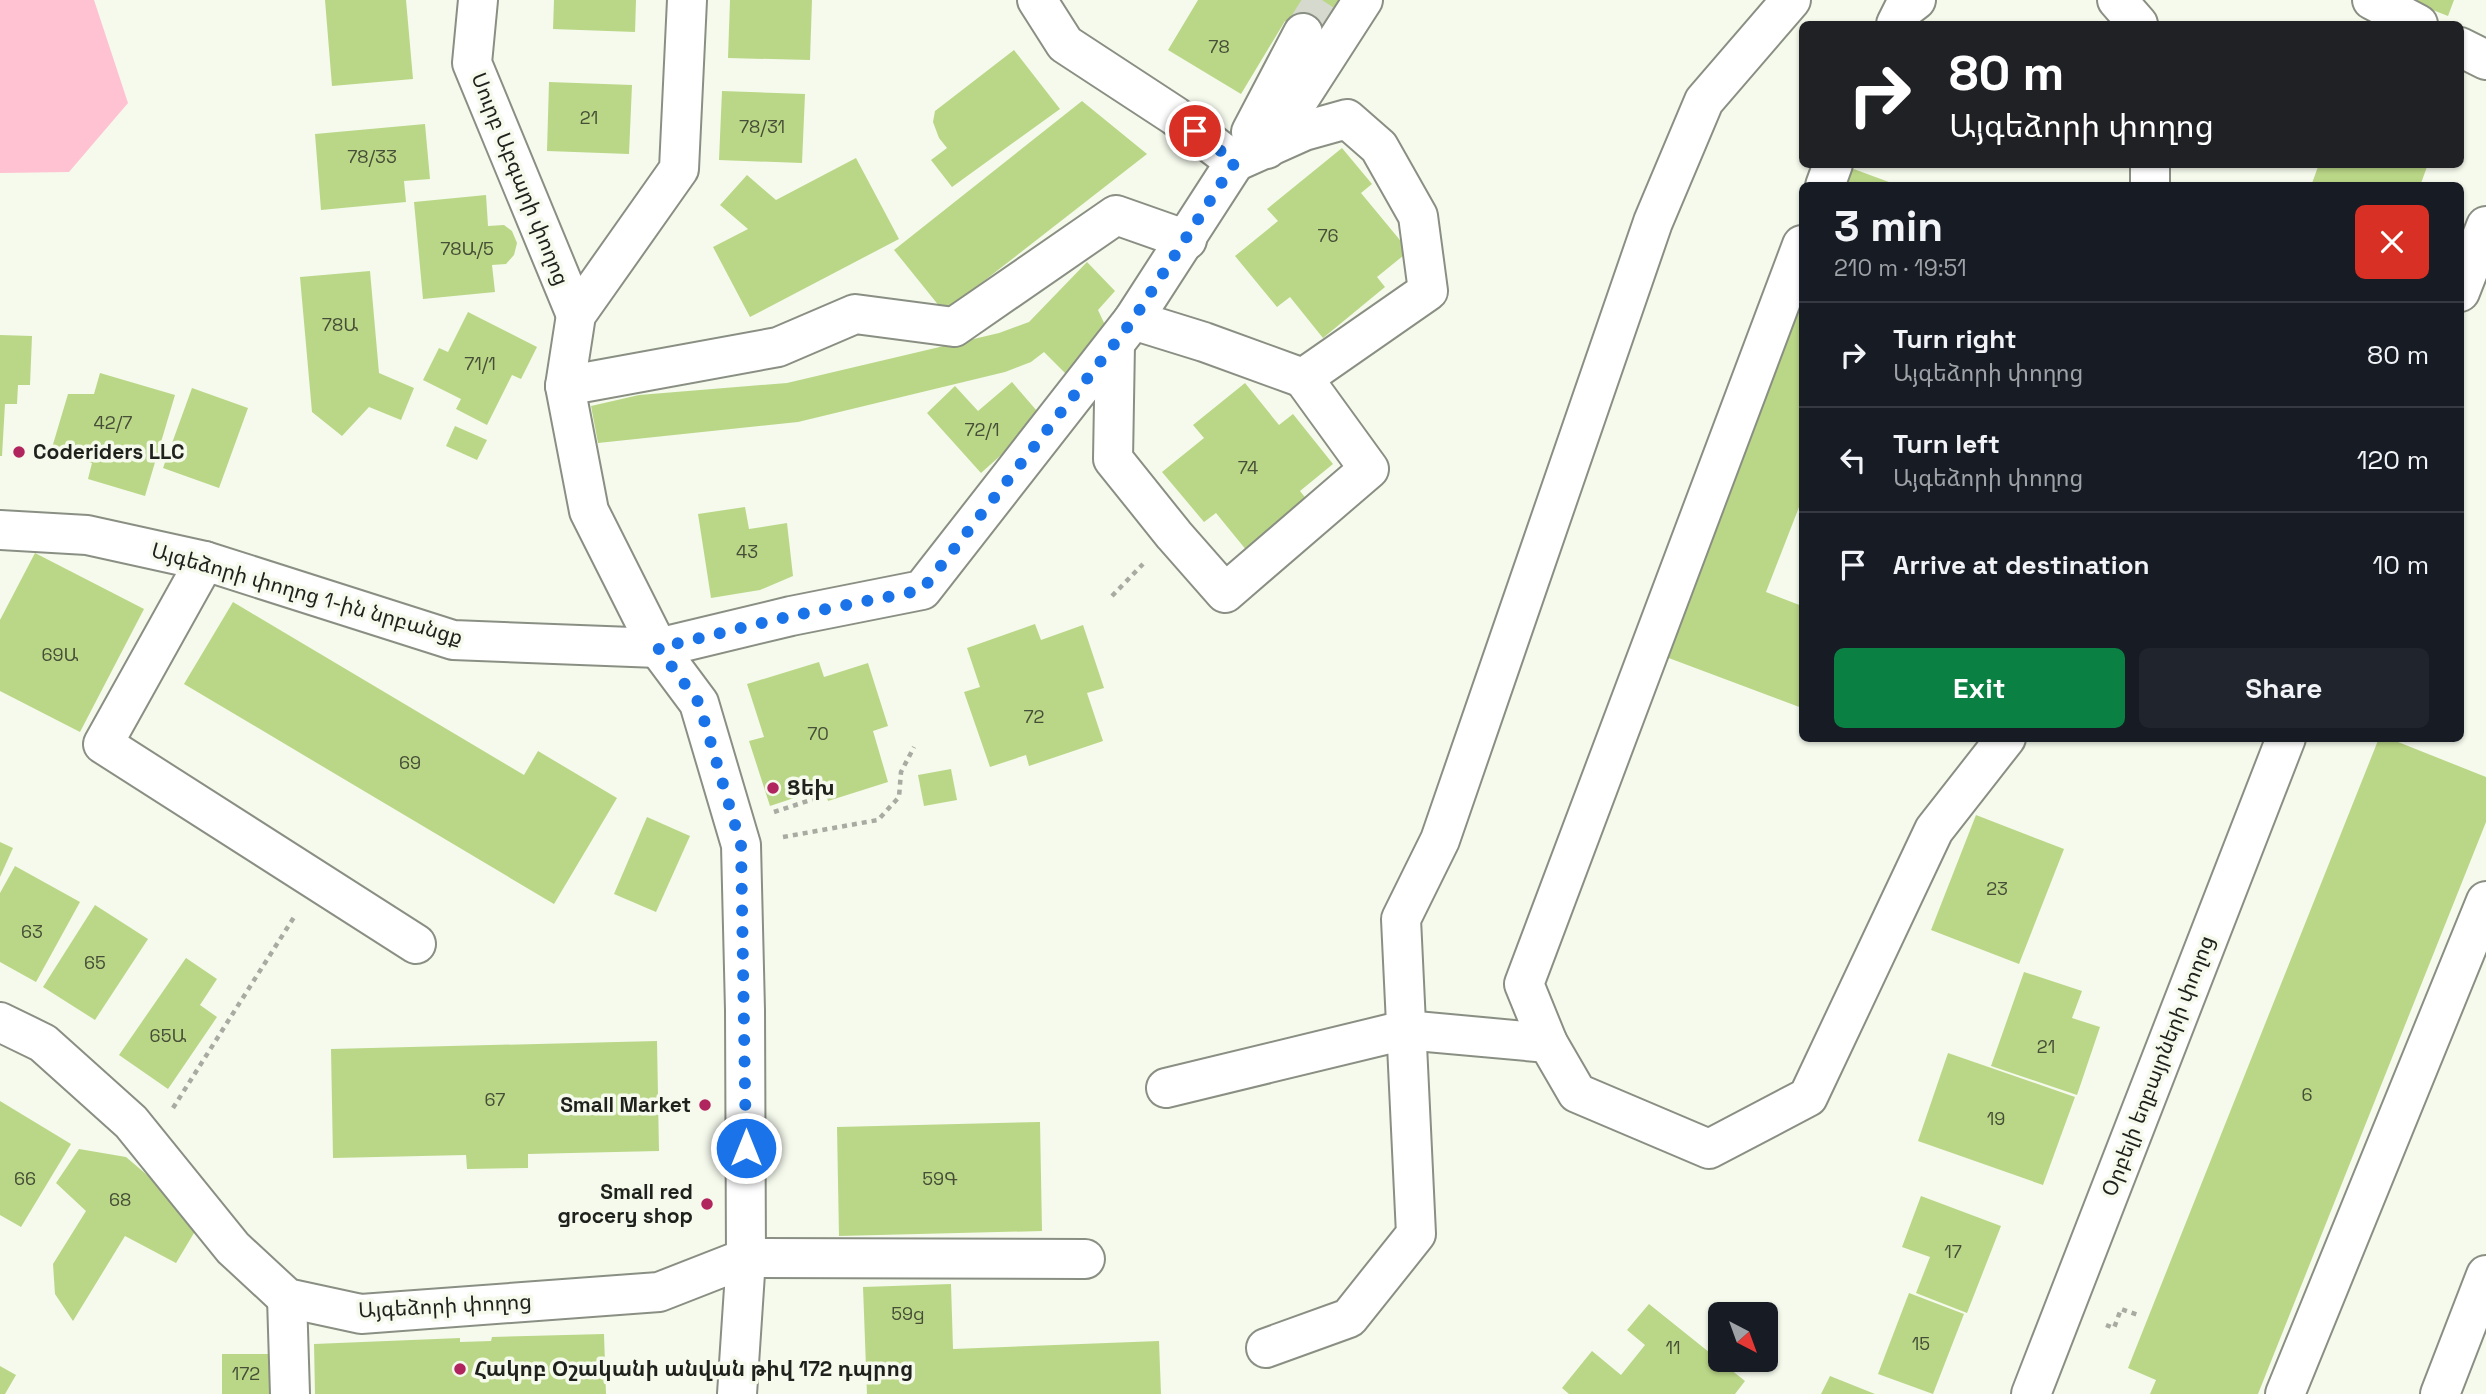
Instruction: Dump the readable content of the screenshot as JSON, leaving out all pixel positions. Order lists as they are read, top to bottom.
{
  "streets": {
    "street": [
      "Սուրբ Աբգարի փողոց",
      "Այգեձորի փողոց 1-ին նրբանցք",
      "Օրբելի եղբայրների փողոց",
      "Այգեձորի փողոց"
    ]
  },
  "crossings": [
    ["Սուրբ Աբգարի փողոց", "Այգեձորի փողոց 1-ին նրբանցք"]
  ],
  "places": [
    "Coderiders LLC",
    "Ցեխ",
    "Small Market",
    "Small red grocery shop",
    "Հակոբ Օշականի անվան թիվ 172 դպրոց"
  ],
  "house_numbers": [
    "78",
    "21",
    "78/31",
    "78/33",
    "76",
    "78Ա/5",
    "78Ա",
    "71/1",
    "42/7",
    "72/1",
    "74",
    "43",
    "69Ա",
    "72",
    "70",
    "69",
    "23",
    "63",
    "65",
    "65Ա",
    "21",
    "6",
    "67",
    "19",
    "66",
    "59Գ",
    "68",
    "17",
    "59g",
    "15",
    "11",
    "172"
  ],
  "north": "bottom right",
  "page": {
    "turn": ["80 m", "Այգեձորի փողոց"],
    "heading": ["3 min", "210 m · 19:51"],
    "list": [
      {
        "name": "Turn right",
        "note": "Այգեձորի փողոց",
        "value": "80 m"
      },
      {
        "name": "Turn left",
        "note": "Այգեձորի փողոց",
        "value": "120 m"
      },
      {
        "name": "Arrive at destination",
        "value": "10 m"
      }
    ],
    "buttons": ["Exit", "Share"]
  }
}
